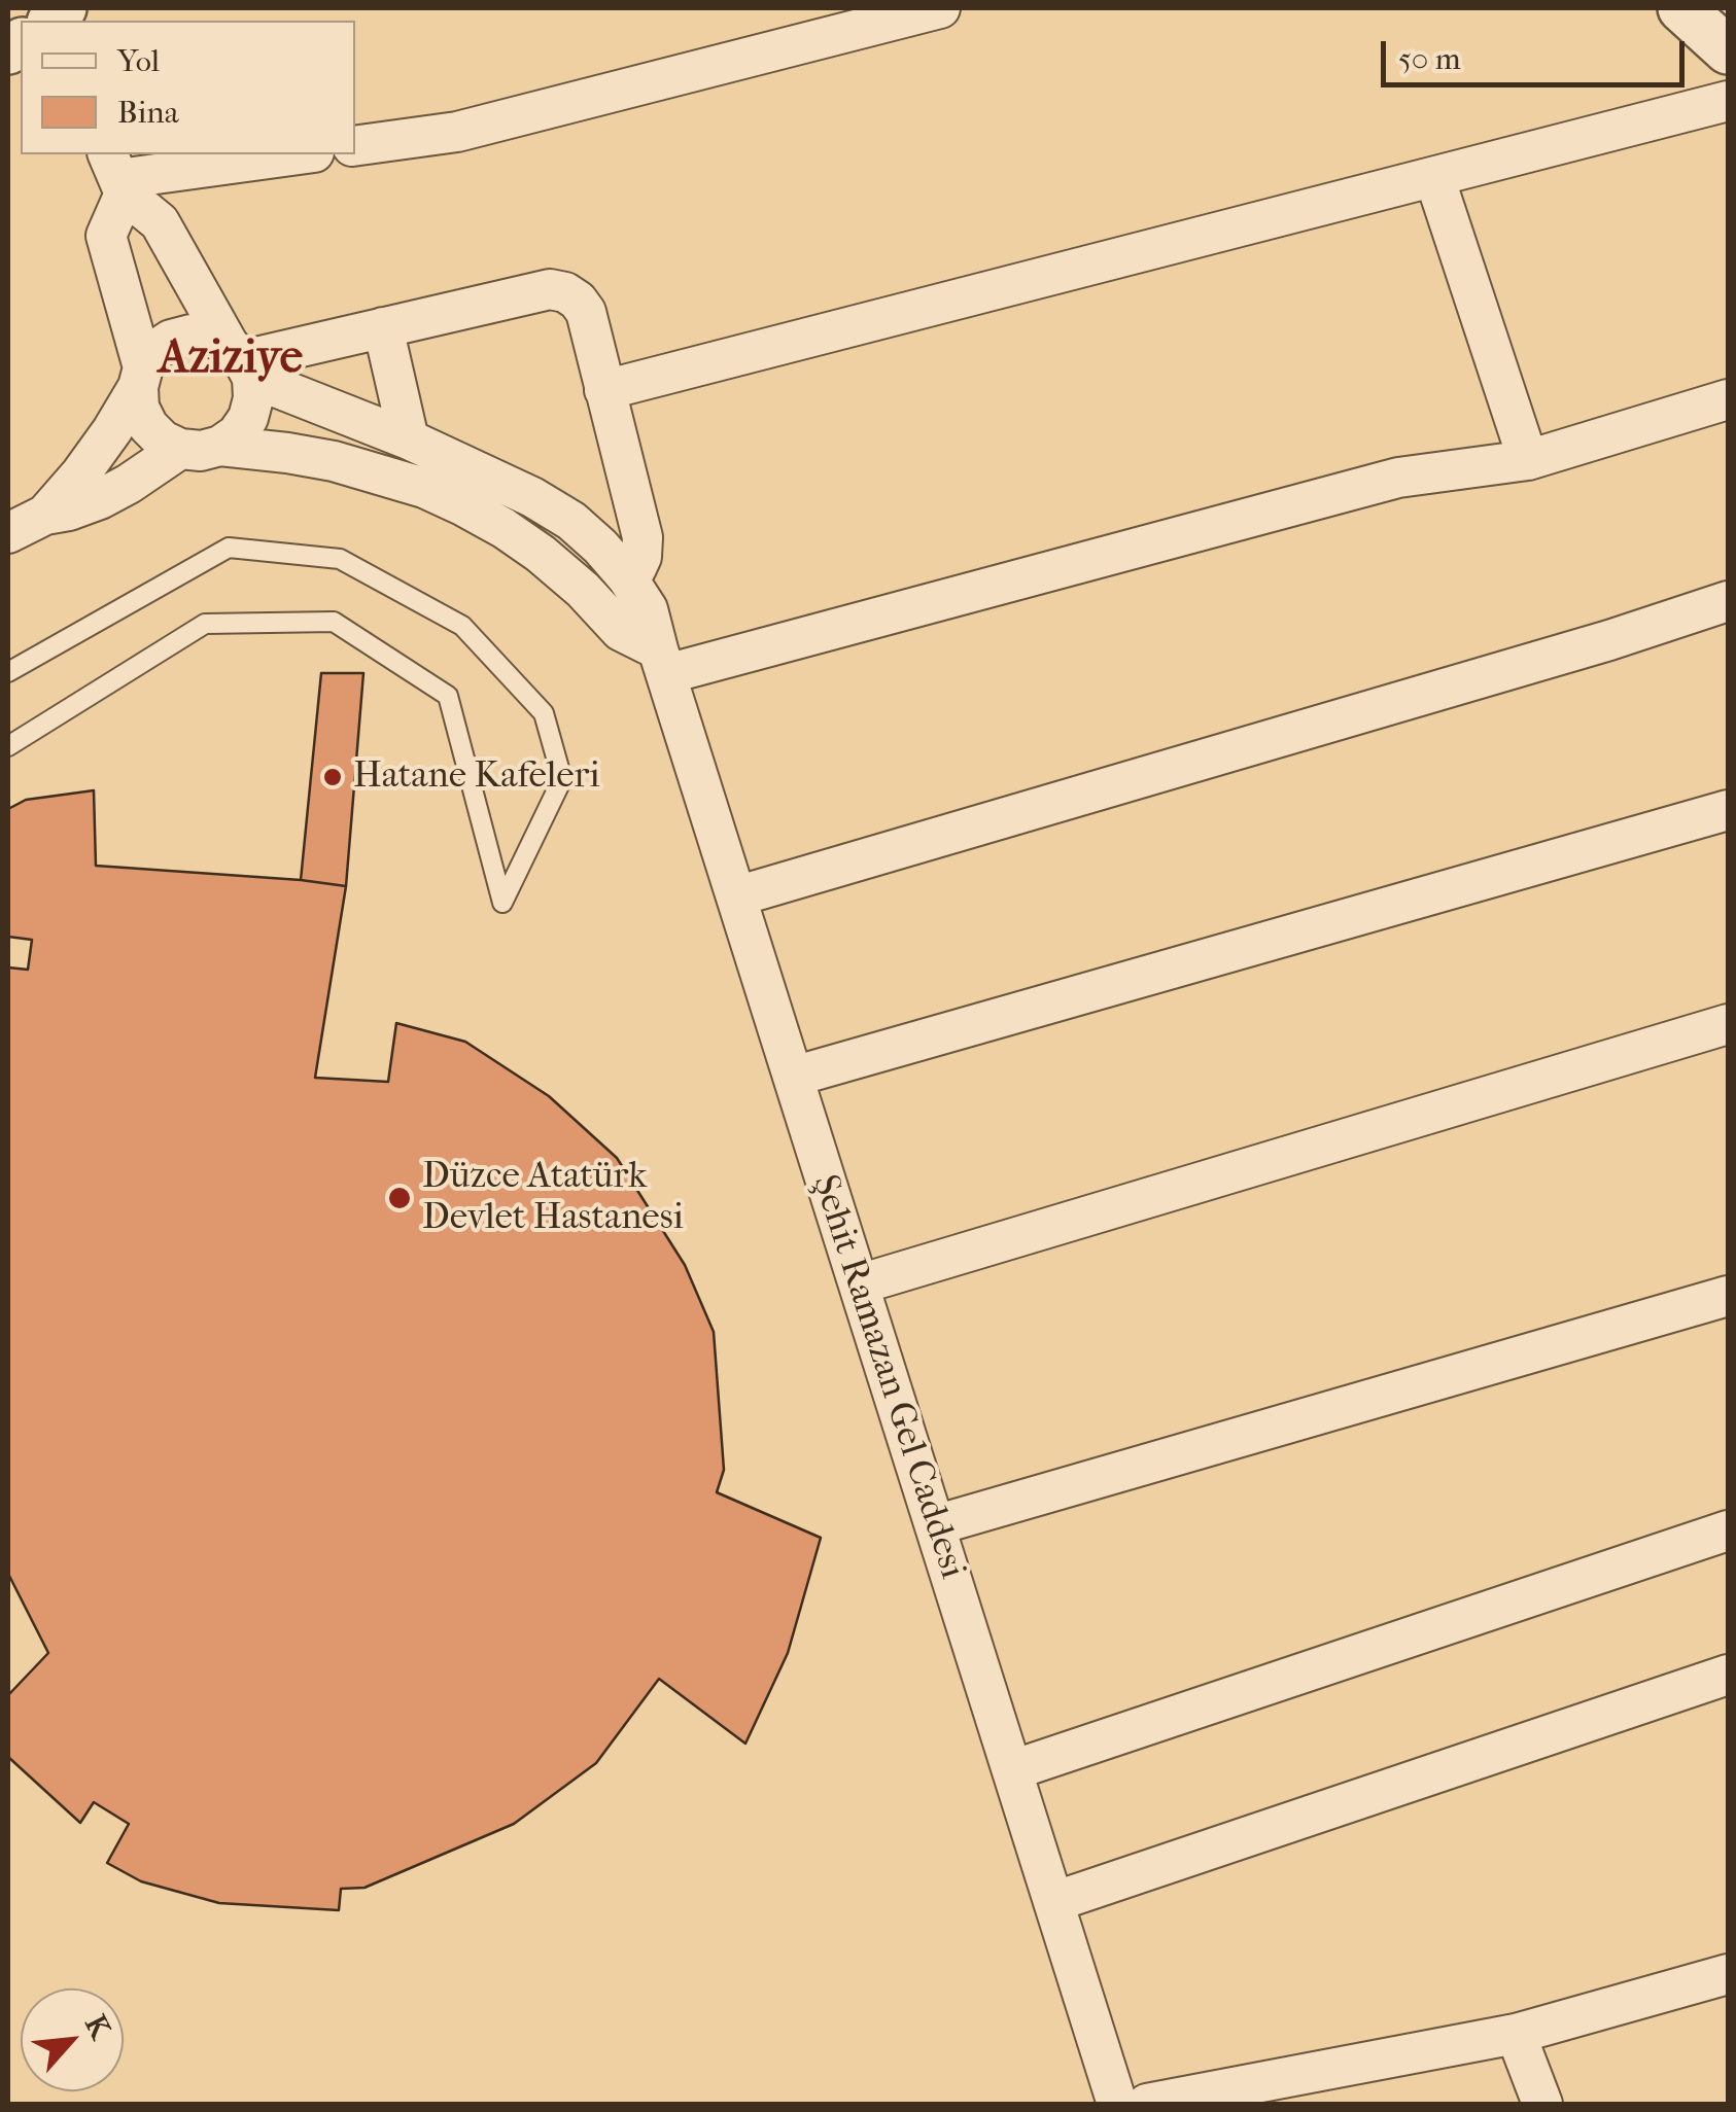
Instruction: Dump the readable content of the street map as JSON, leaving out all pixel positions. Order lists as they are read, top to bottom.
{
  "streets": {
    "street": ["Şehit Ramazan Gel Caddesi"]
  },
  "districts": ["Aziziye"],
  "places": ["Hatane Kafeleri", "Düzce Atatürk Devlet Hastanesi"],
  "legend": ["Yol", "Bina"],
  "scale_bar": "50 m",
  "north": "top right"
}
